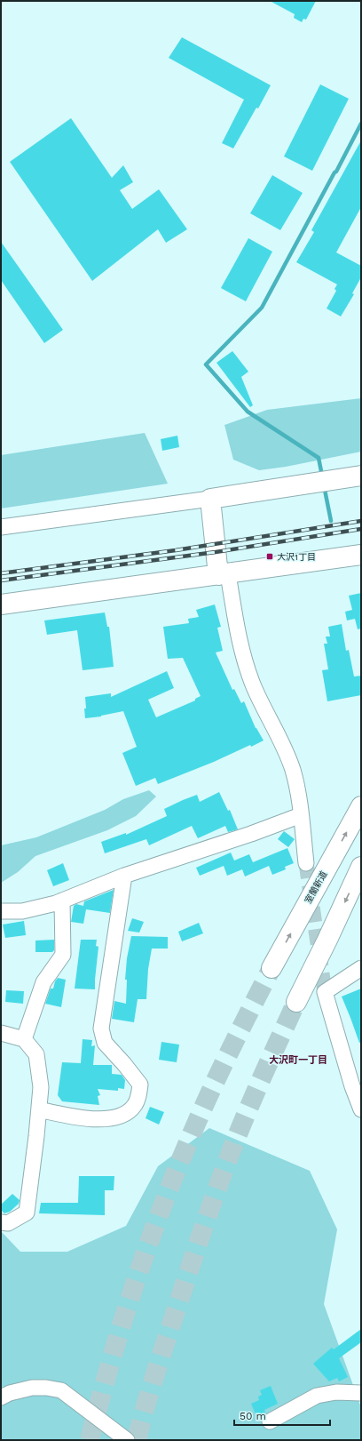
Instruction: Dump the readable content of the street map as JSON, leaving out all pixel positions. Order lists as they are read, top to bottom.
{
  "streets": {
    "main road": ["室蘭新道"]
  },
  "districts": ["大沢町一丁目"],
  "places": {
    "transit": ["大沢1丁目"]
  },
  "scale_bar": "50 m"
}
